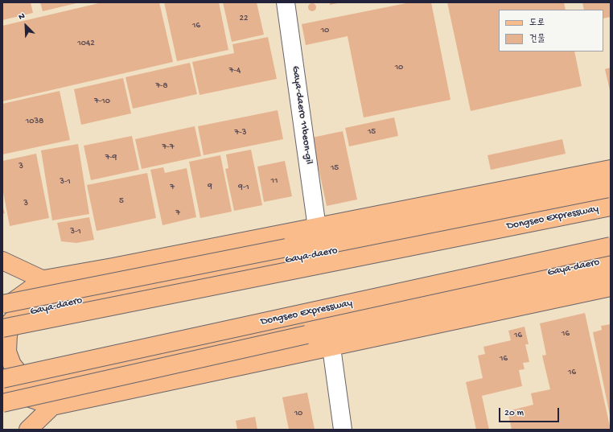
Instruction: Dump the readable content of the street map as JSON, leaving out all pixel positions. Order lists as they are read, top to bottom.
{
  "streets": {
    "main road": ["Dongseo Expressway", "Gaya-daero"],
    "street": ["Gaya-daero 11beon-gil"]
  },
  "crossings": [
    ["Dongseo Expressway", "Gaya-daero"]
  ],
  "house_numbers": [
    "22",
    "16",
    "10",
    "1042",
    "10",
    "7-4",
    "7-8",
    "7-10",
    "1038",
    "15",
    "7-3",
    "7-7",
    "7-9",
    "3",
    "15",
    "11",
    "3-1",
    "9",
    "7",
    "9-1",
    "5",
    "3",
    "7",
    "3-1",
    "16",
    "16",
    "16",
    "16",
    "10"
  ],
  "legend": ["도로", "건물"],
  "scale_bar": "20 m",
  "north": "top left"
}
